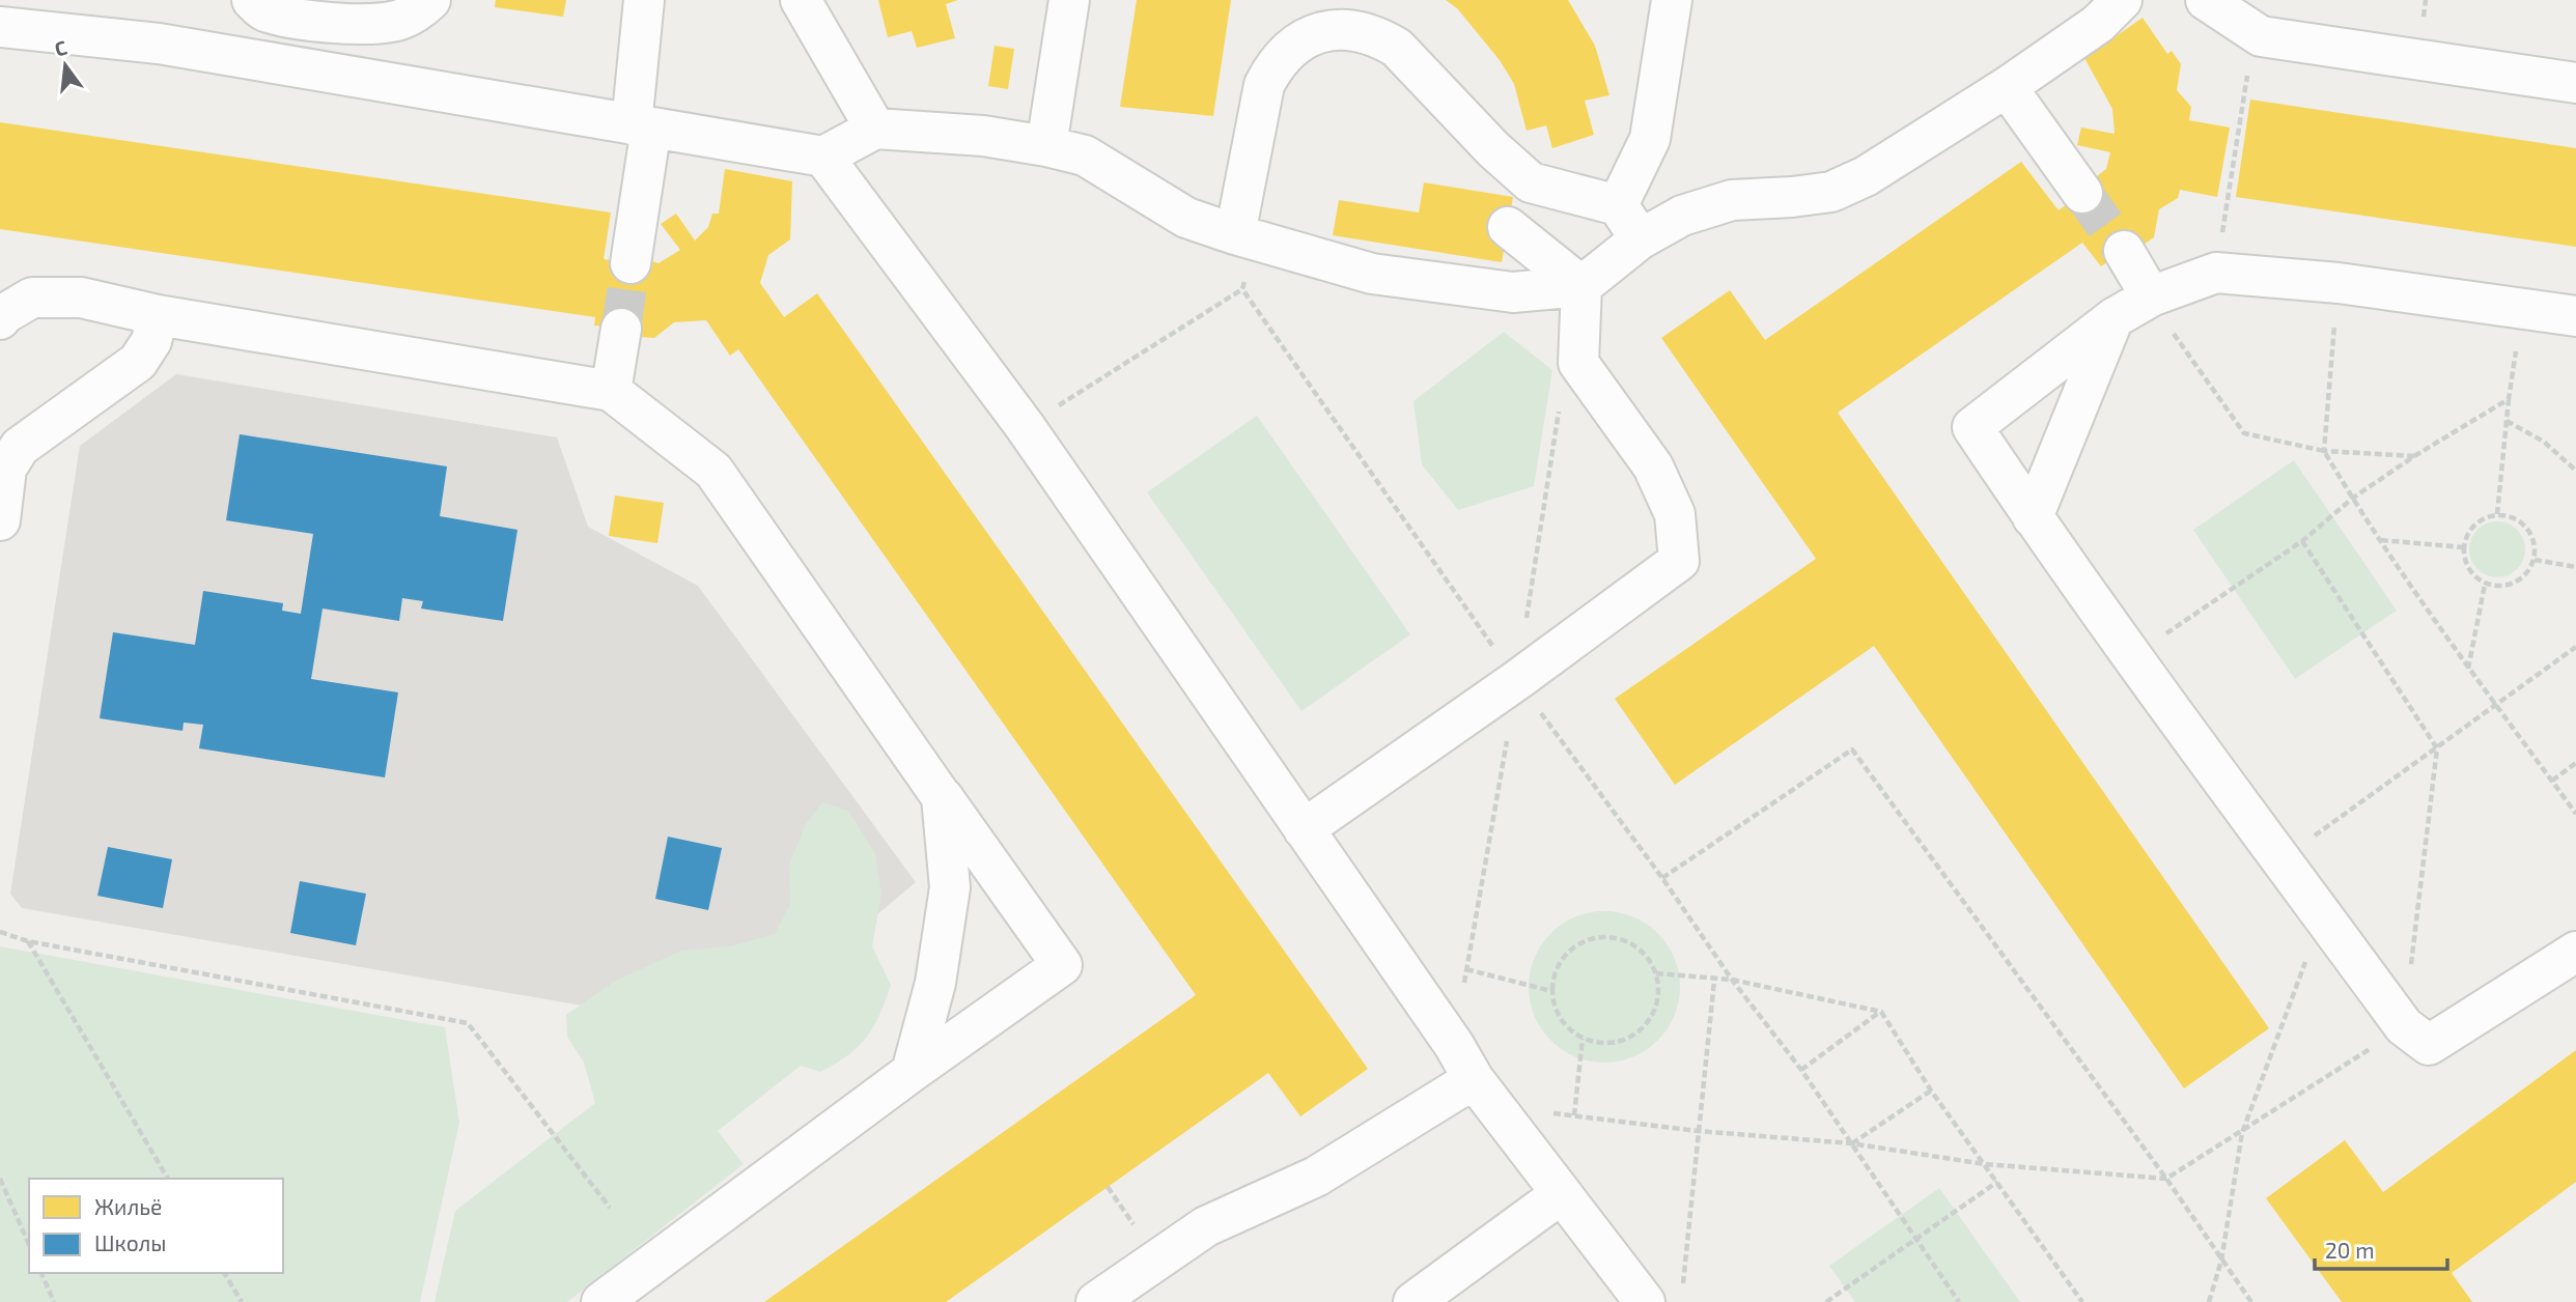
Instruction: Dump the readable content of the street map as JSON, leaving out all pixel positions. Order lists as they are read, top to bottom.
{
  "legend": ["Жильё", "Школы"],
  "scale_bar": "20 m",
  "north": "top"
}
